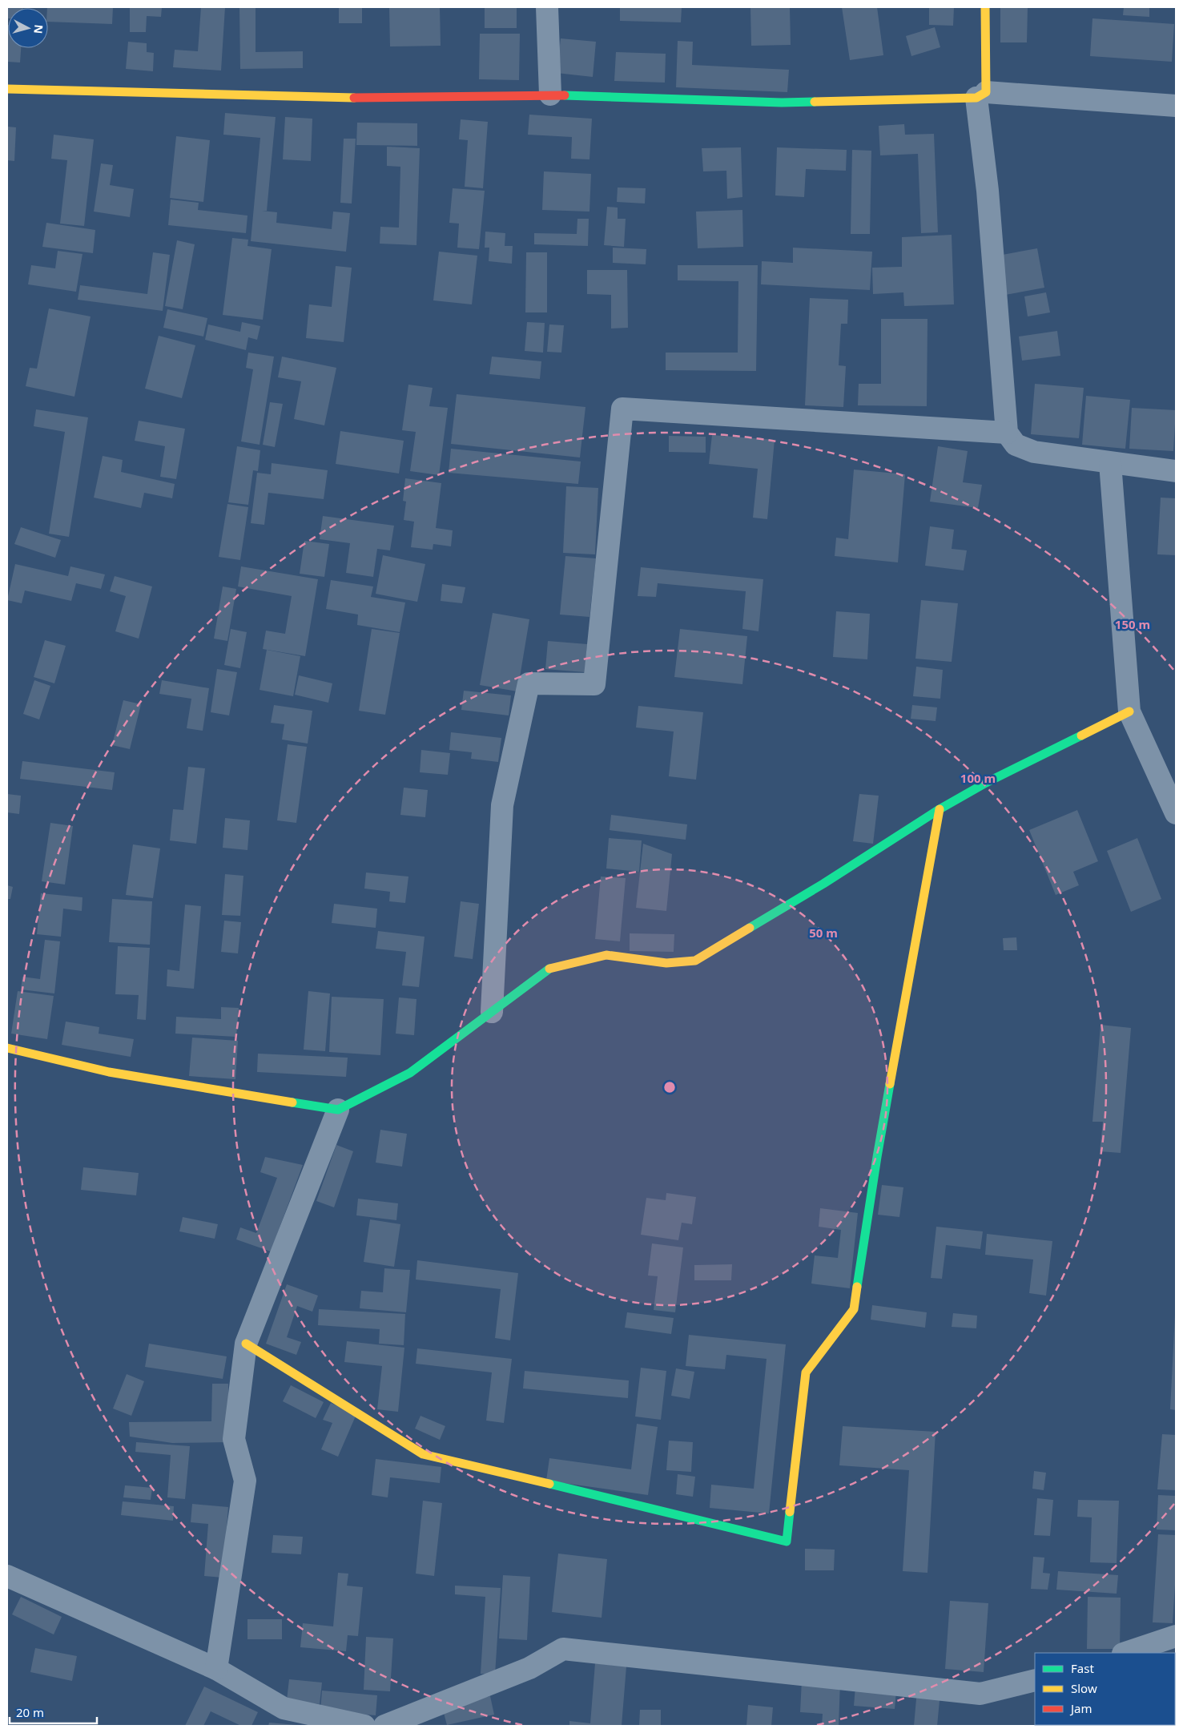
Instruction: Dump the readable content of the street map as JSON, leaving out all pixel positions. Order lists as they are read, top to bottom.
{
  "legend": ["Fast", "Slow", "Jam"],
  "scale_bar": "20 m",
  "north": "right",
  "rings": ["150 m", "100 m", "50 m"]
}
